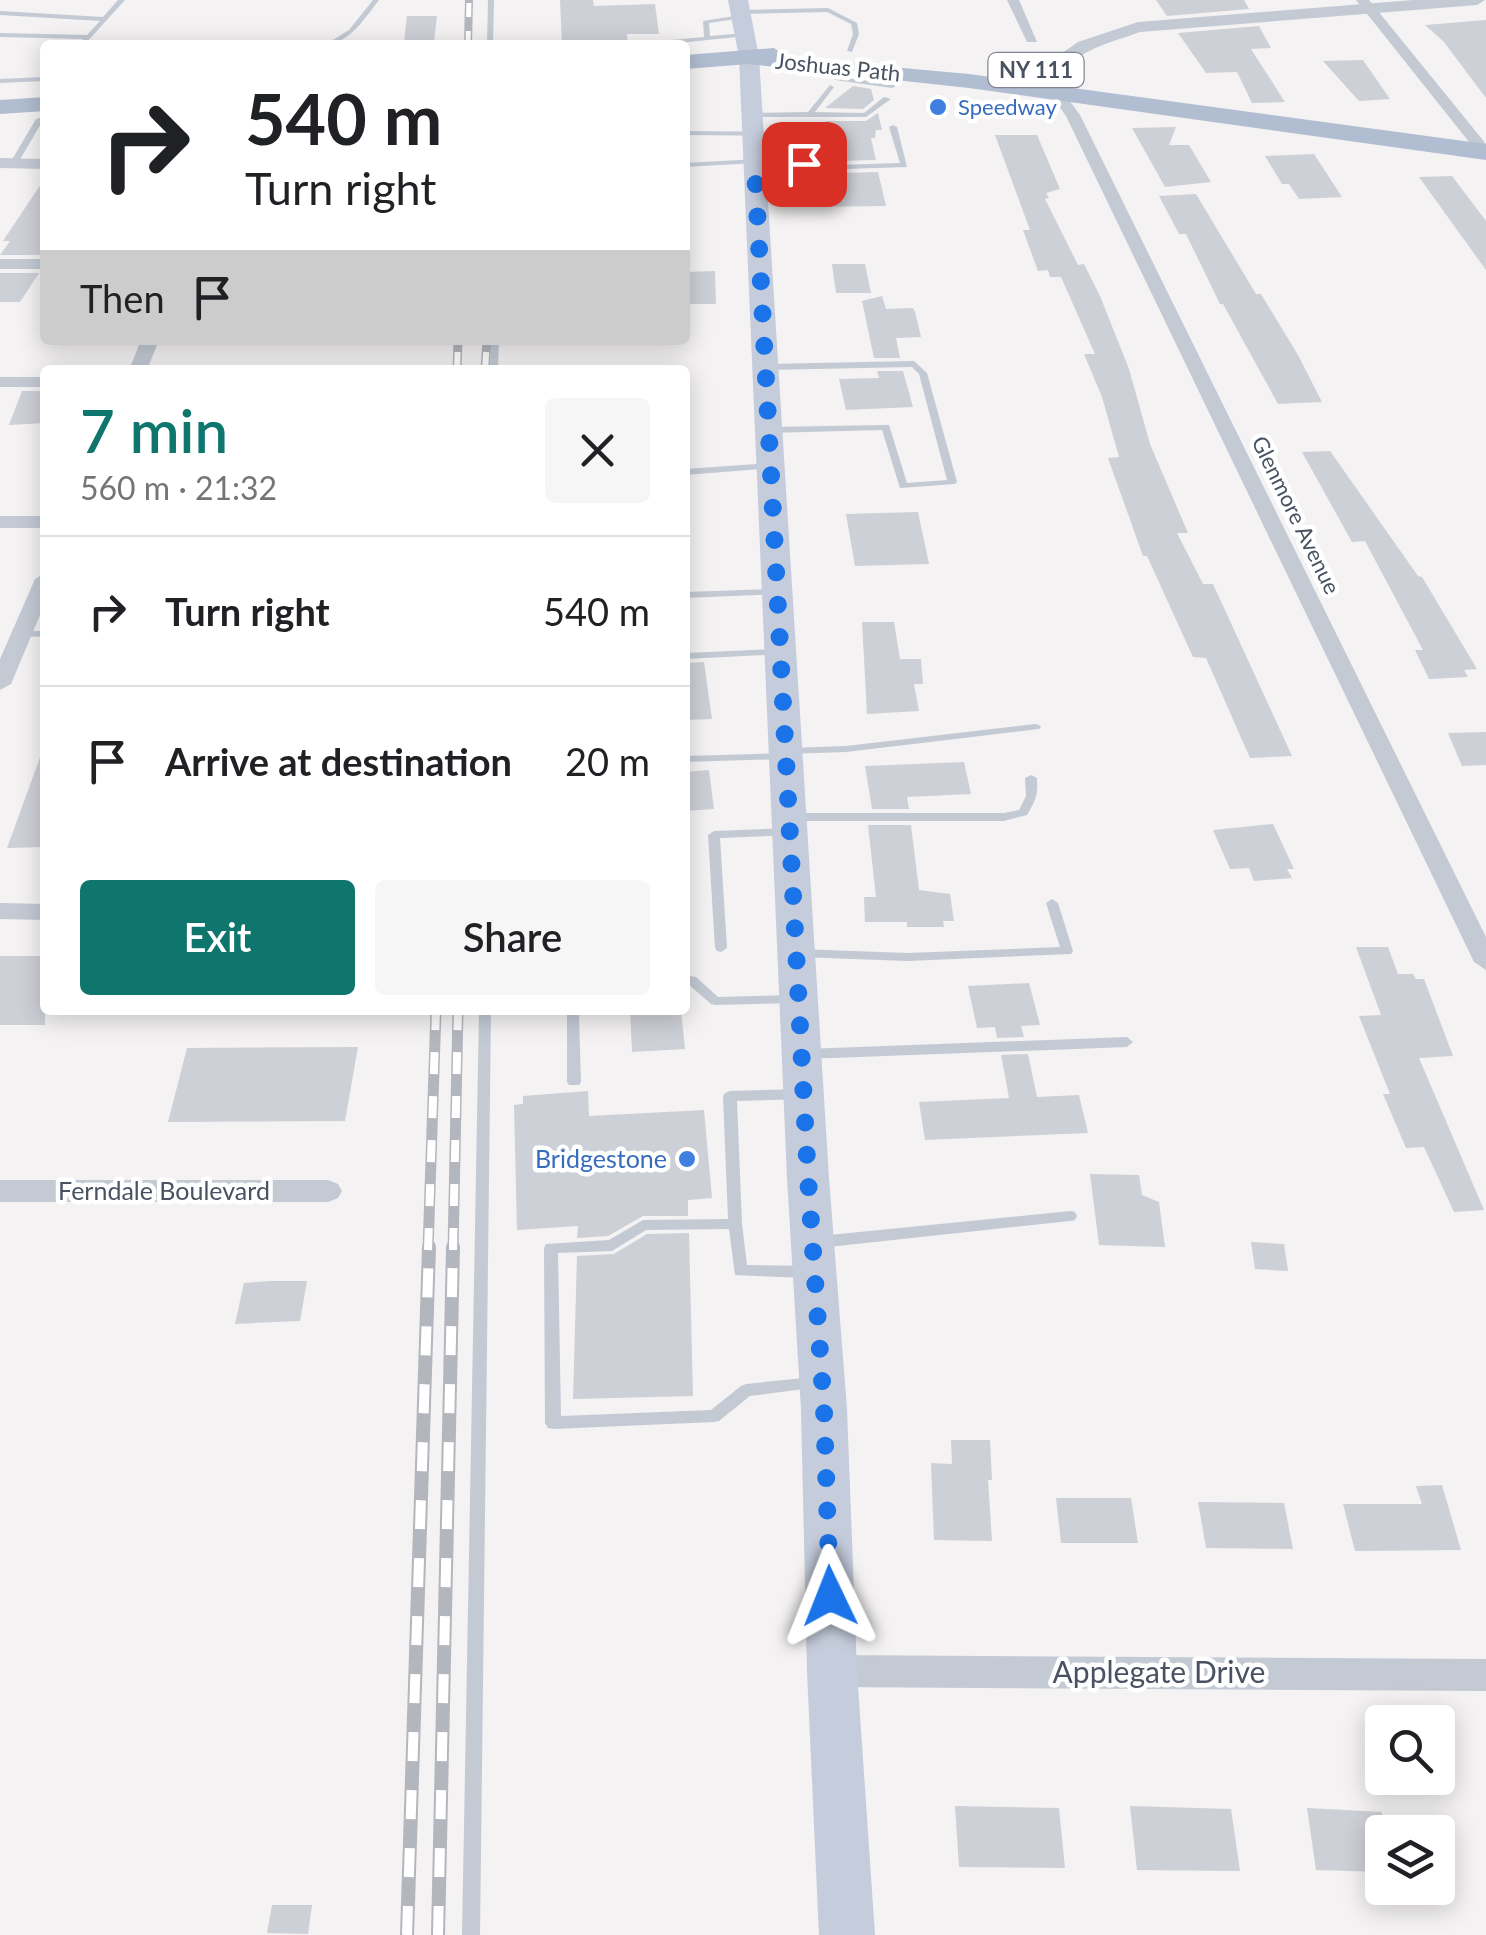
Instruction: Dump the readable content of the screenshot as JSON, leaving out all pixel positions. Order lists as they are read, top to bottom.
{
  "streets": {
    "main road": ["Joshuas Path", "NY 111"],
    "street": ["Glenmore Avenue", "Ferndale Boulevard", "Applegate Drive"]
  },
  "crossings": [
    ["Joshuas Path", "NY 111"],
    ["Joshuas Path", "Glenmore Avenue"]
  ],
  "places": ["Speedway", "Bridgestone"],
  "page": {
    "turn": ["540 m", "Turn right"],
    "then": "Then",
    "heading": ["7 min", "560 m · 21:32"],
    "list": [
      {
        "name": "Turn right",
        "value": "540 m"
      },
      {
        "name": "Arrive at destination",
        "value": "20 m"
      }
    ],
    "buttons": ["Exit", "Share"]
  }
}
